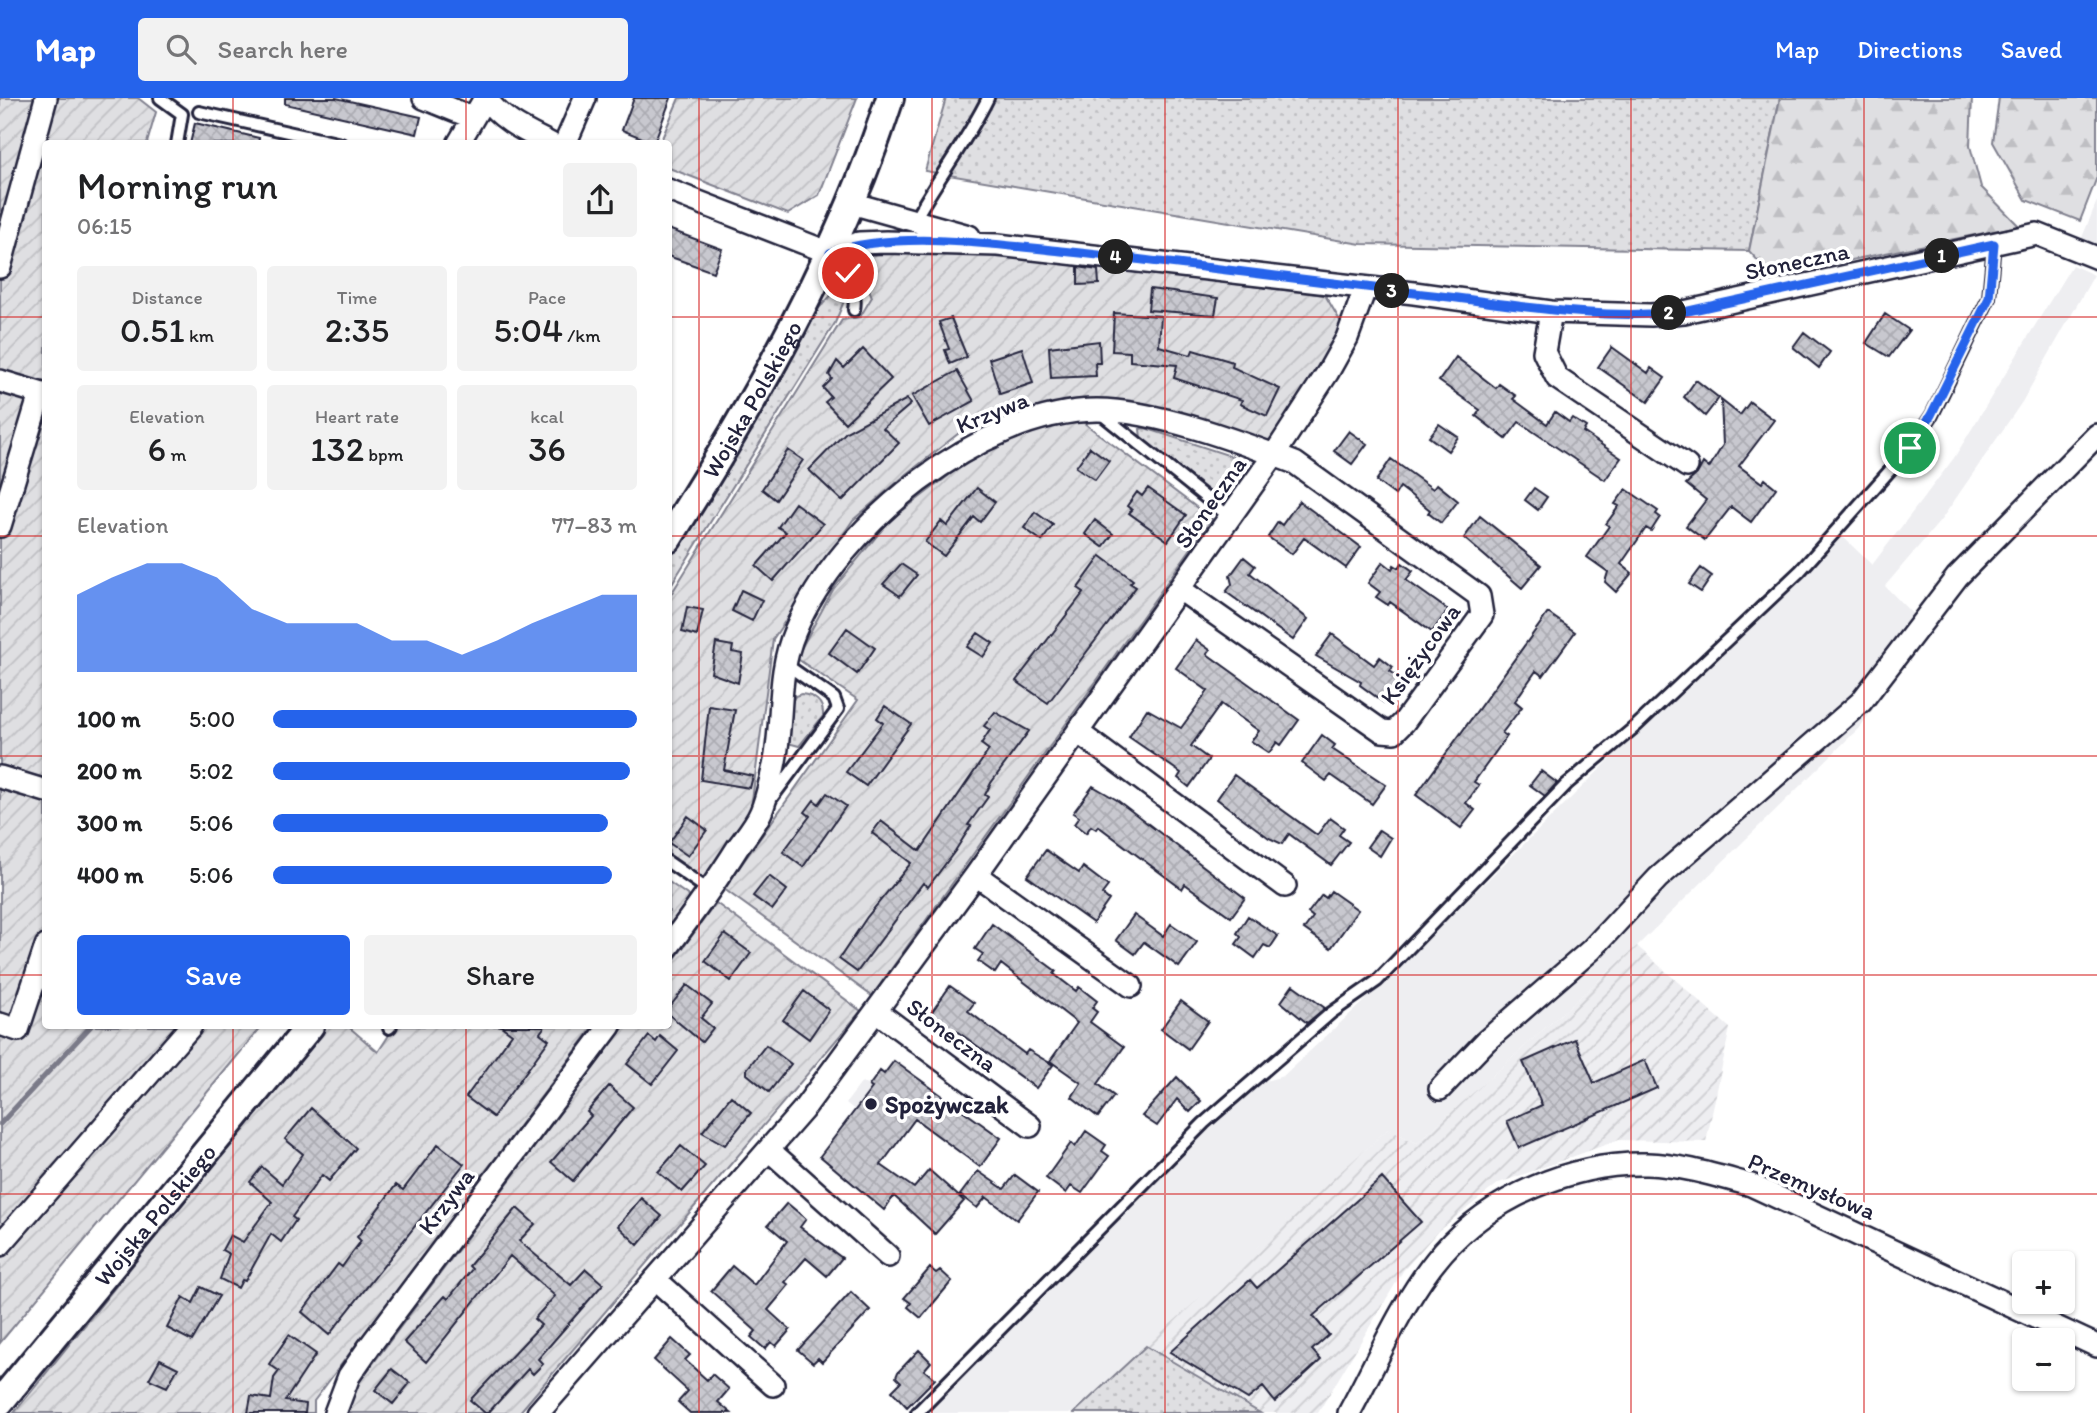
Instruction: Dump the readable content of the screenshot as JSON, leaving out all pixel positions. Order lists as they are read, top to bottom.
{
  "streets": {
    "street": [
      "Słoneczna",
      "Wojska Polskiego",
      "Krzywa",
      "Księżycowa",
      "Przemysłowa"
    ]
  },
  "crossings": [
    ["Słoneczna", "Wojska Polskiego"],
    ["Słoneczna", "Krzywa"],
    ["Słoneczna", "Księżycowa"],
    ["Krzywa", "Księżycowa"]
  ],
  "places": ["Spożywczak"],
  "page": {
    "header": "Map",
    "search": "Search here",
    "nav": ["Map", "Directions", "Saved"],
    "heading": ["Morning run", "06:15"],
    "pins": [
      "1",
      "4",
      "3",
      "2"
    ],
    "stats": [
      ["Distance", "0.51 km"],
      ["Time", "2:35"],
      ["Pace", "5:04 /km"],
      ["Elevation", "6 m"],
      ["Heart rate", "132 bpm"],
      ["kcal", "36"]
    ],
    "chart": ["Elevation", "77–83 m"],
    "list": [
      {
        "name": "100 m",
        "note": "5:00"
      },
      {
        "name": "200 m",
        "note": "5:02"
      },
      {
        "name": "300 m",
        "note": "5:06"
      },
      {
        "name": "400 m",
        "note": "5:06"
      }
    ],
    "buttons": ["Save", "Share"],
    "map_buttons": ["+", "−"]
  }
}
